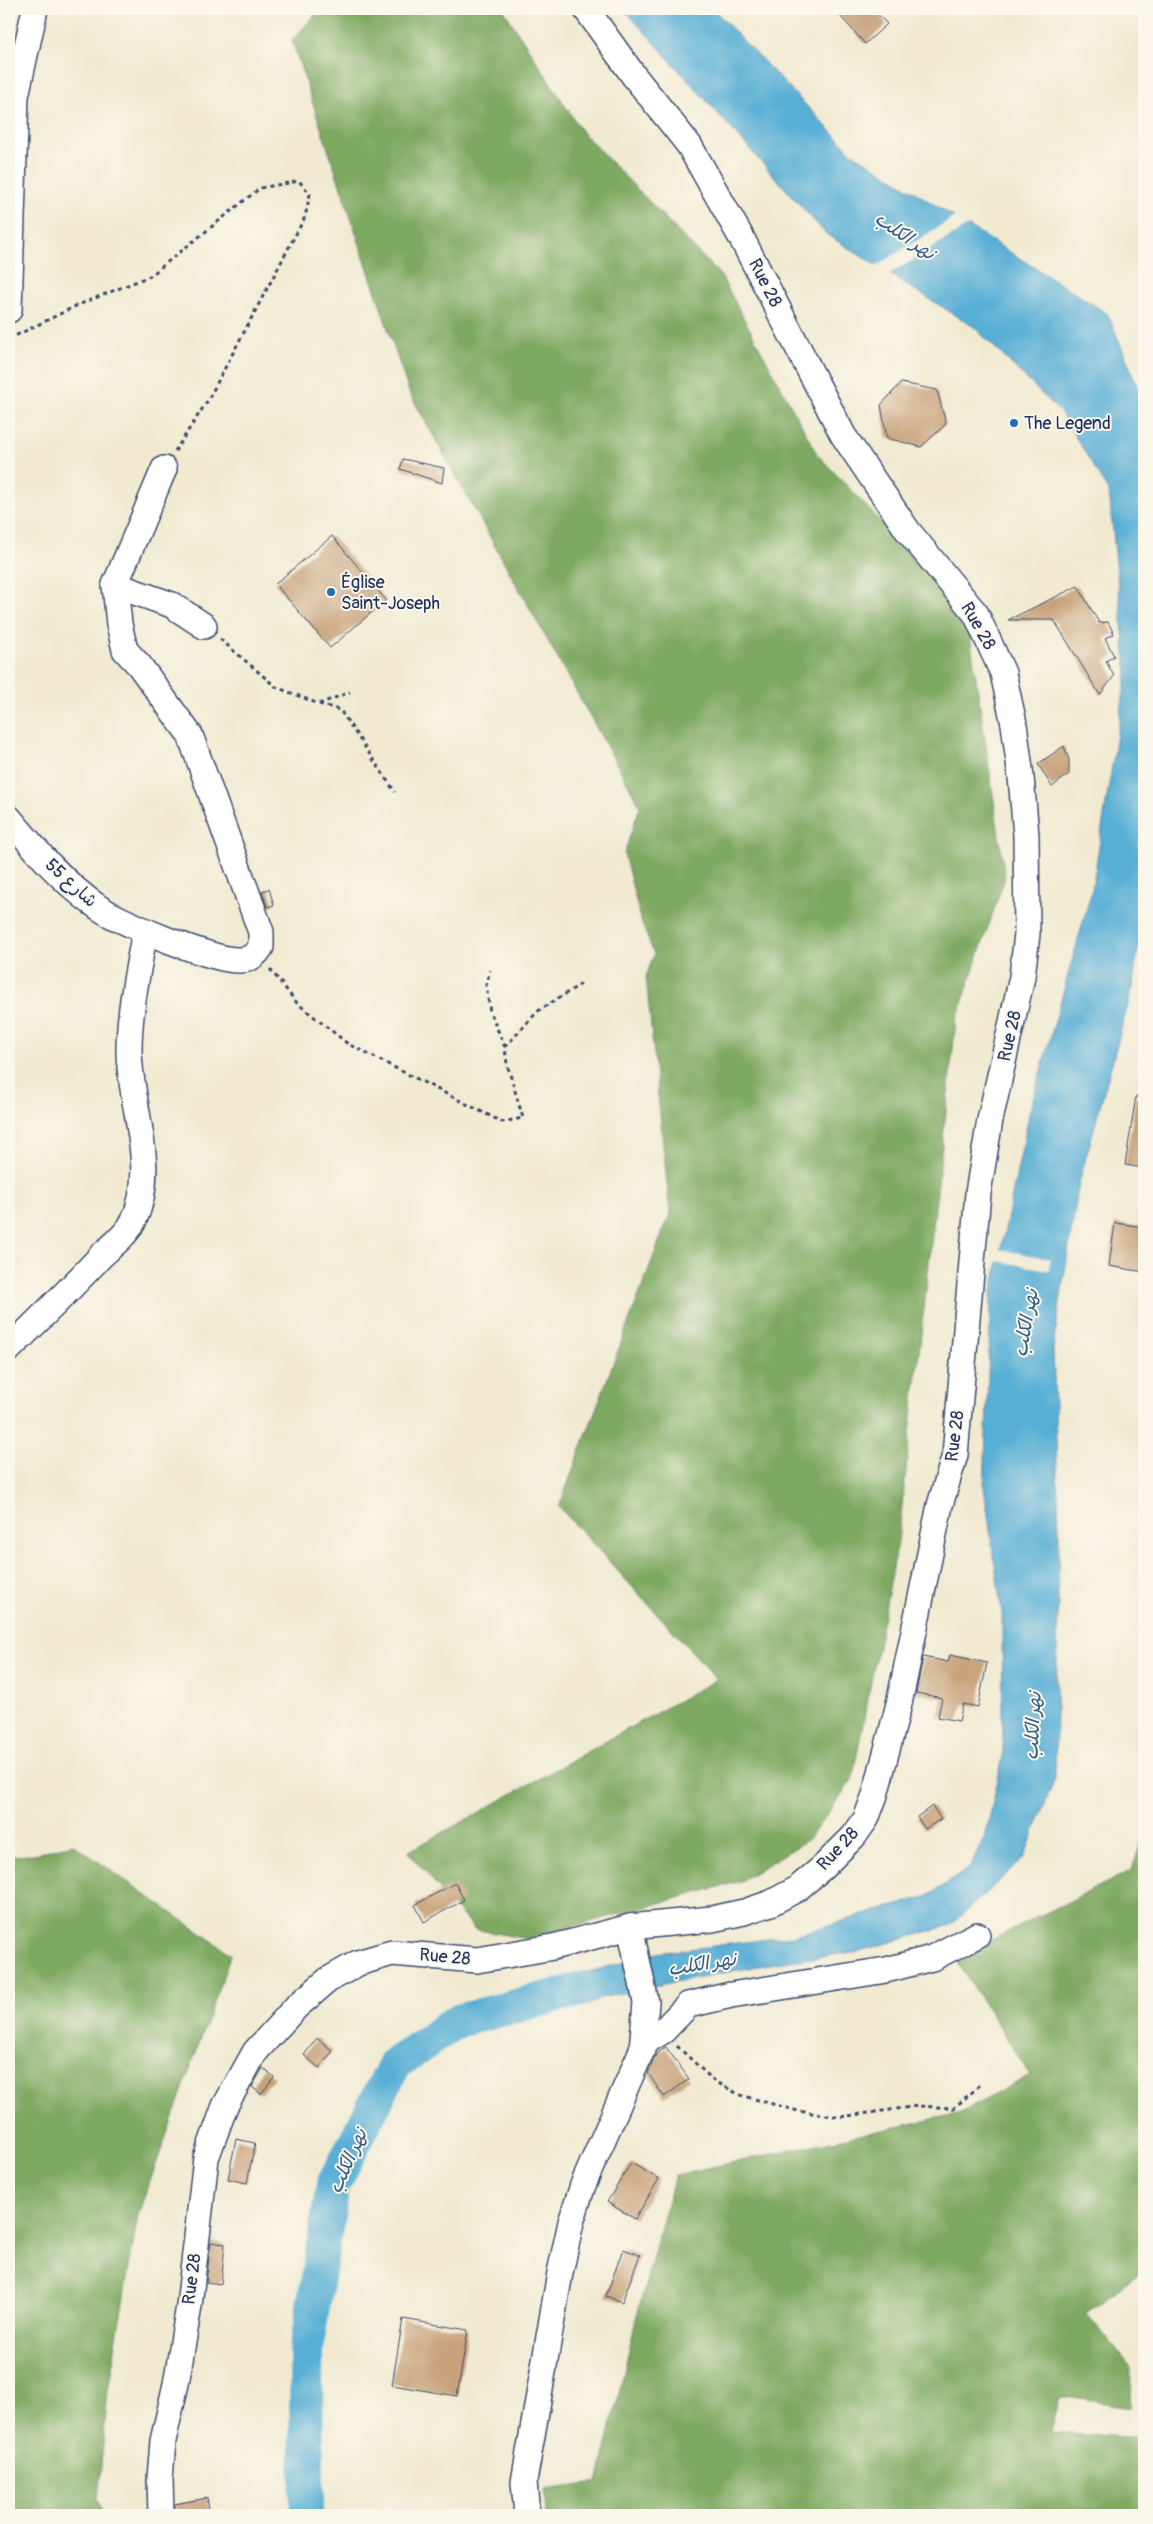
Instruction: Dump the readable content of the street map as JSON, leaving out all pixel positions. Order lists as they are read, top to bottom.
{
  "streets": {
    "street": ["Rue 28", "شارع 55"]
  },
  "water": ["نهر الكلب"],
  "places": ["The Legend", "Église Saint-Joseph"]
}
